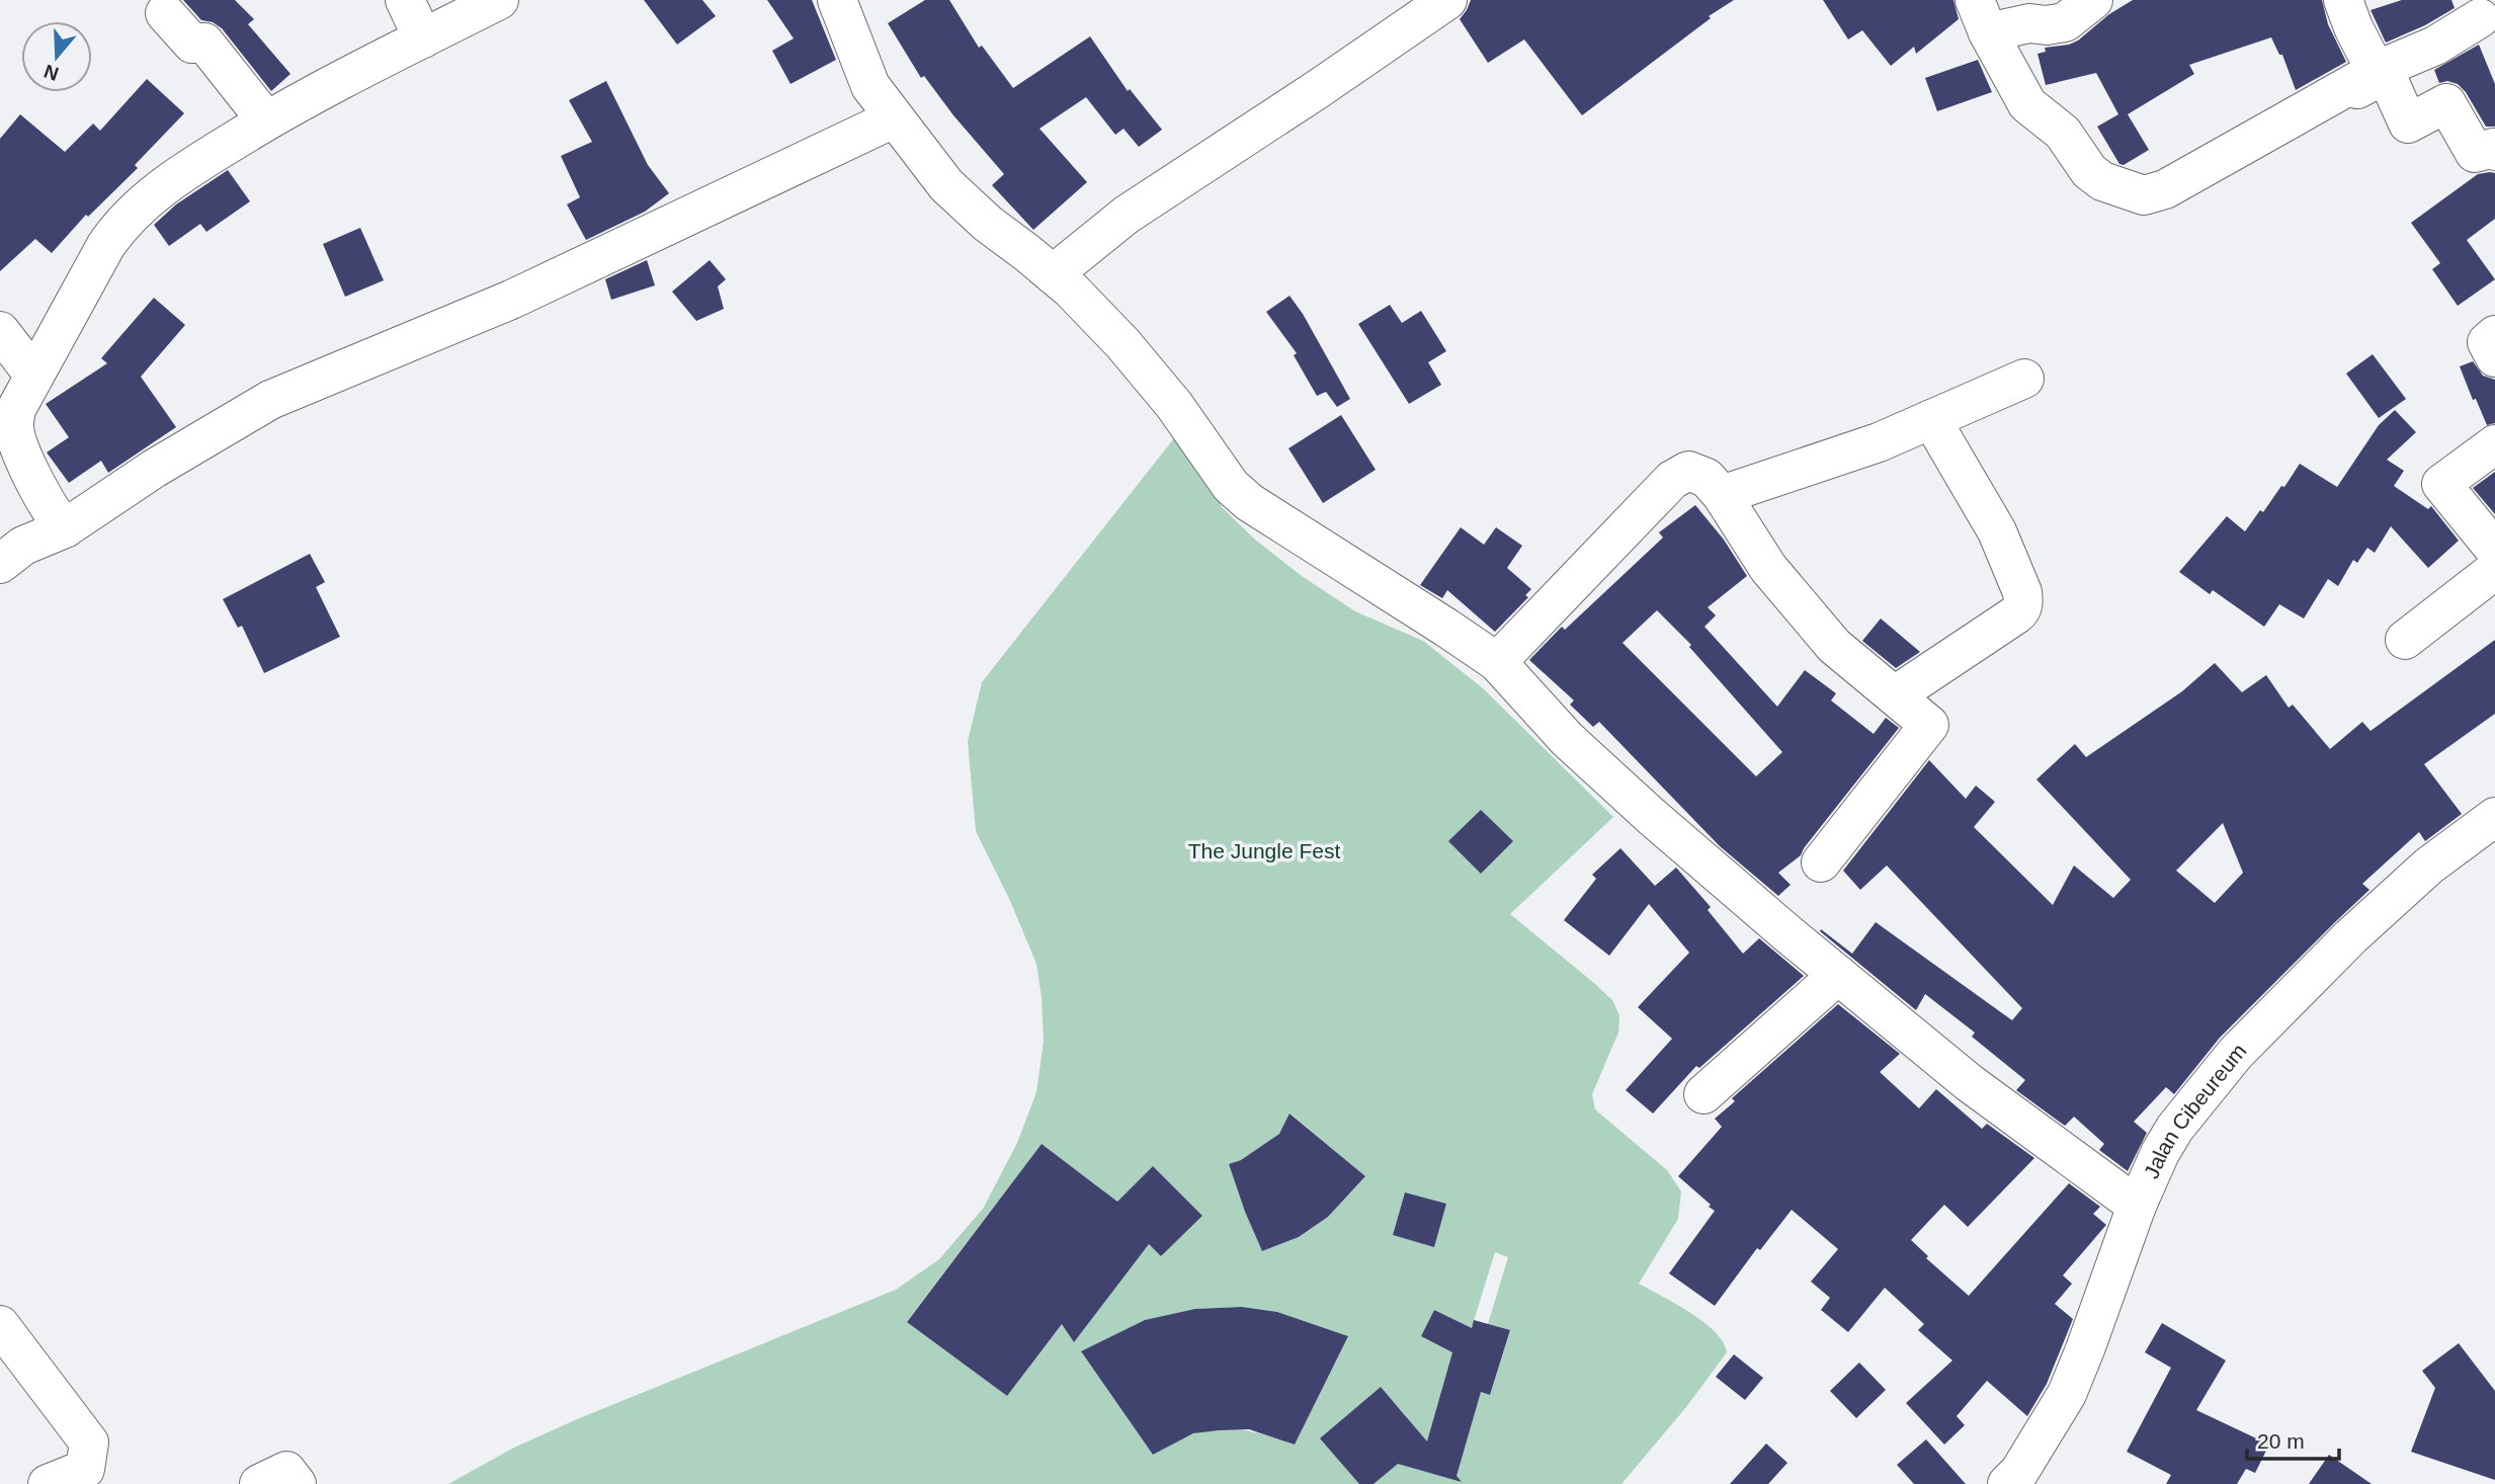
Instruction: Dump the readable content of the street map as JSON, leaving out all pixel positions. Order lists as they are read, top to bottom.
{
  "streets": {
    "street": ["Jalan Cibeureum"]
  },
  "parks": ["The Jungle Fest"],
  "scale_bar": "20 m",
  "north": "bottom"
}
